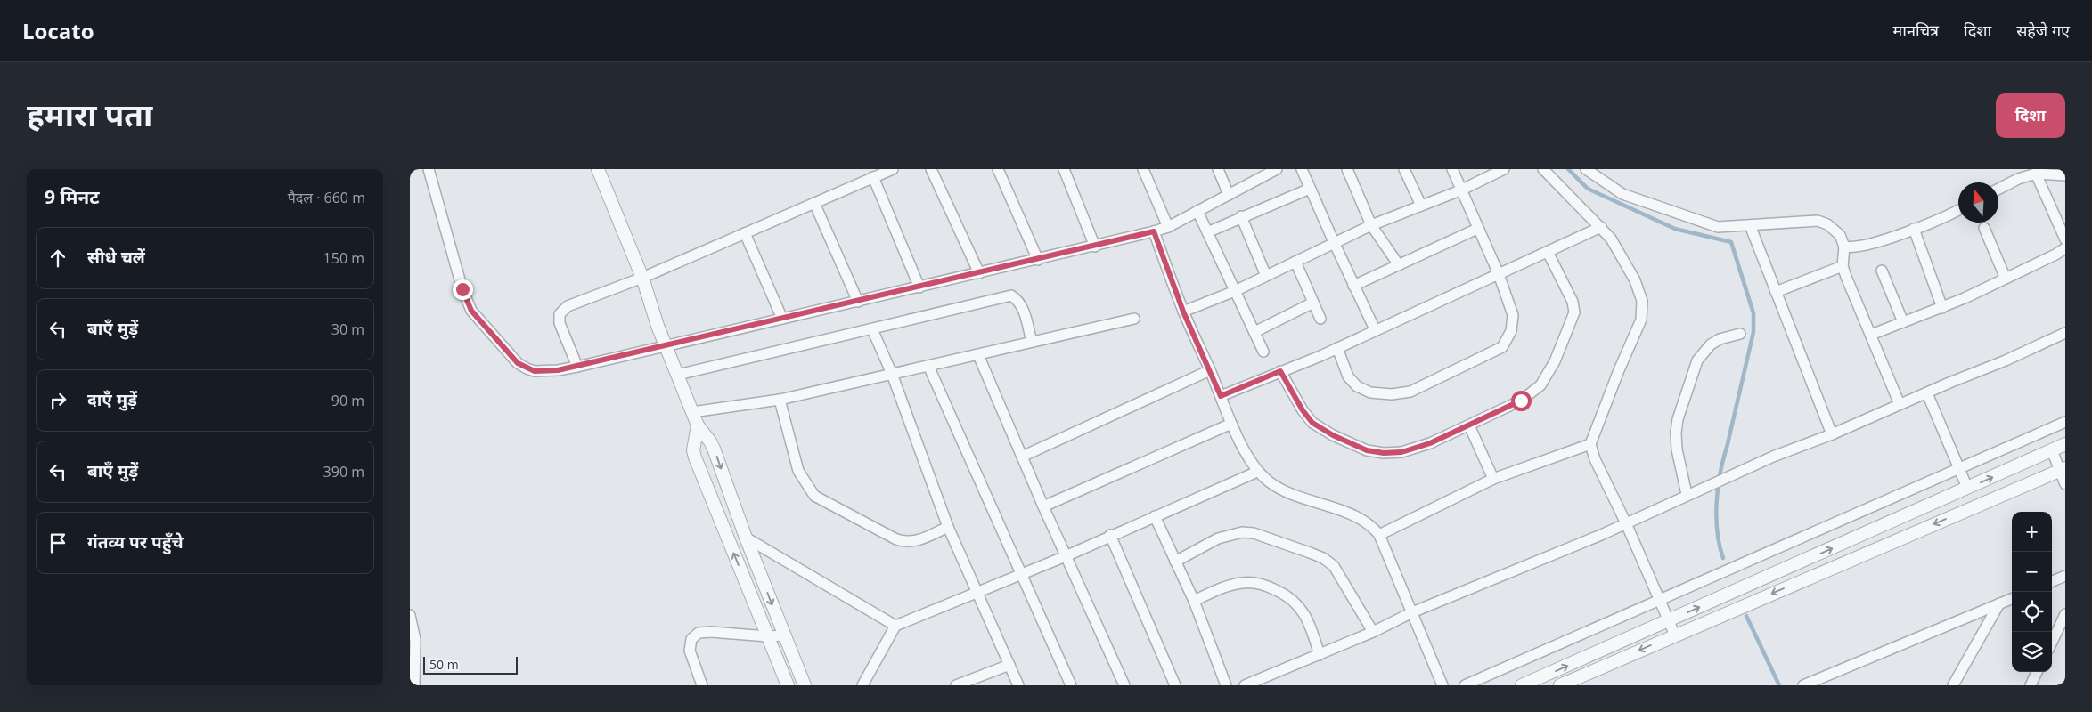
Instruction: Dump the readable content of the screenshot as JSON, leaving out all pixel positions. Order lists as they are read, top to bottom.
{
  "scale_bar": "50 m",
  "north": "top",
  "page": {
    "header": "Locato",
    "nav": ["मानचित्र", "दिशा", "सहेजे गए"],
    "title": "हमारा पता",
    "buttons": "दिशा",
    "heading": ["9 मिनट", "पैदल · 660 m"],
    "list": [
      ["सीधे चलें", "150 m"],
      ["बाएँ मुड़ें", "30 m"],
      ["दाएँ मुड़ें", "90 m"],
      ["बाएँ मुड़ें", "390 m"],
      "गंतव्य पर पहुँचे"
    ],
    "map_buttons": ["+", "−"],
    "scale": "50 m"
  }
}
